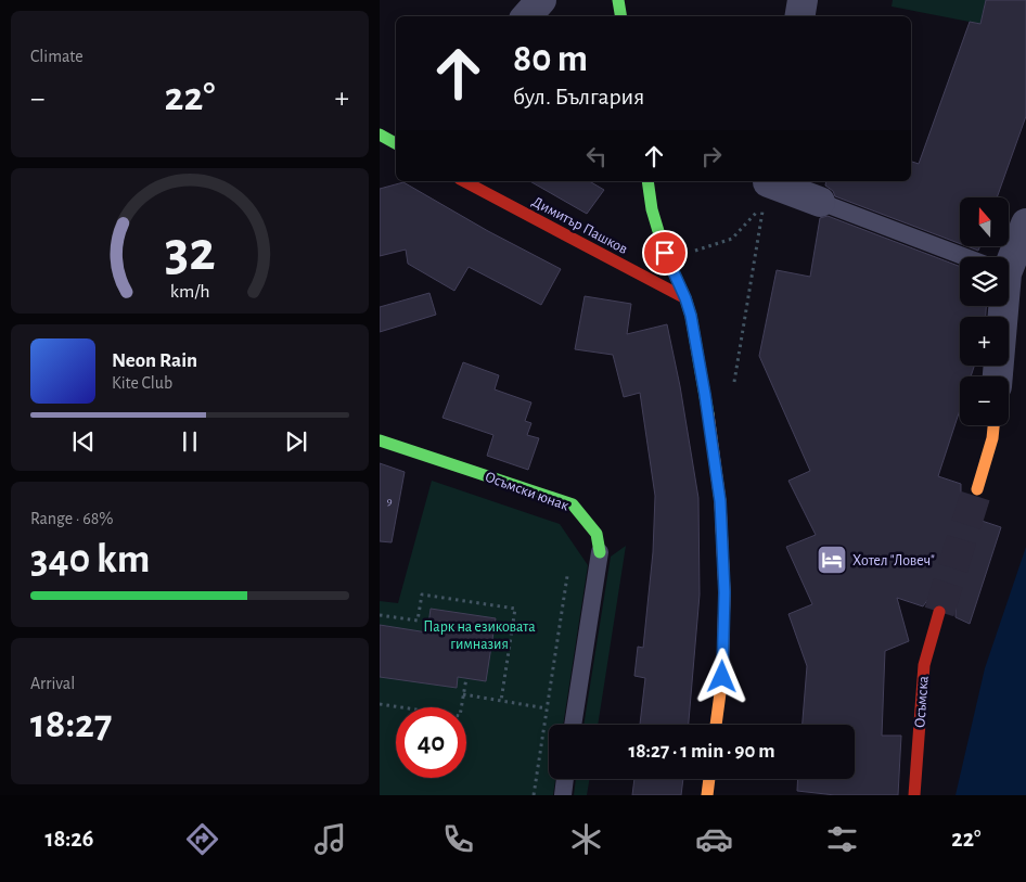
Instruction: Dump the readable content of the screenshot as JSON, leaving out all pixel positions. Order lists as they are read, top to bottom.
{
  "streets": {
    "street": ["Димитър Пашков", "Осъмски юнак", "Осъмска"]
  },
  "parks": ["Парк на езиковата гимназия"],
  "places": {
    "hotel": ["Хотел \"Ловеч\""]
  },
  "house_numbers": ["9"],
  "north": "top",
  "page": {
    "tile": [
      "Climate",
      ["Range · 68%", "340 km"],
      ["Arrival", "18:27"]
    ],
    "turn": ["80 m", "бул. България"],
    "heat": ["−", "22°", "+"],
    "map_buttons": ["+", "−"],
    "song": ["Neon Rain", "Kite Club"],
    "limit": "40",
    "trip": "18:27 · 1 min · 90 m",
    "tabs": ["18:26", "22°"],
    "gauge": ["32", "km/h"]
  }
}
